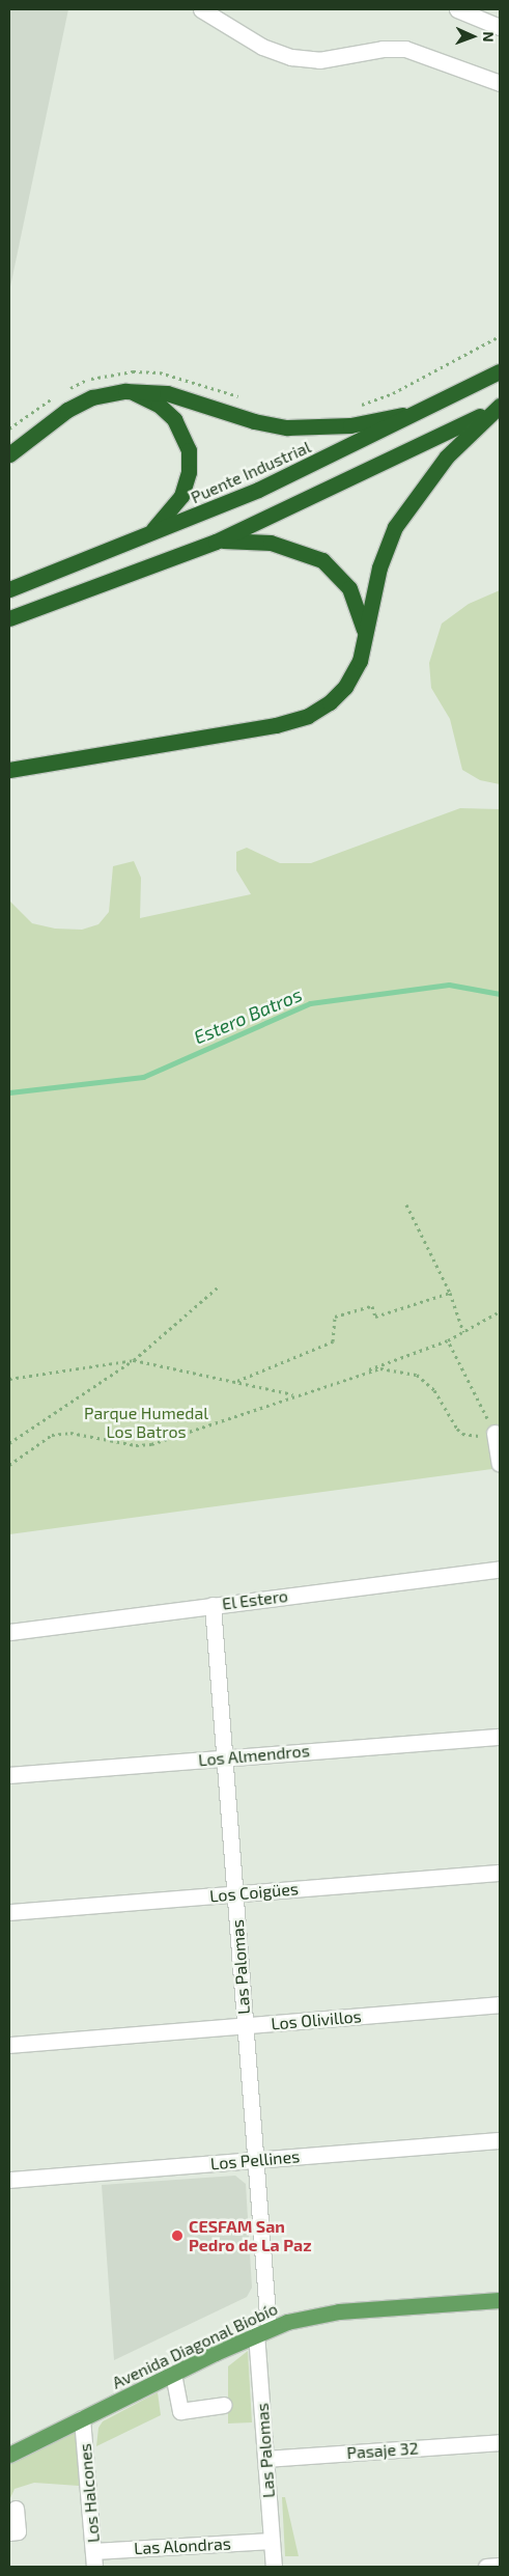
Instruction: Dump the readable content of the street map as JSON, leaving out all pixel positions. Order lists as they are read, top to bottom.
{
  "streets": {
    "highway": ["Puente Industrial"],
    "main road": ["Avenida Diagonal Biobío"],
    "street": [
      "El Estero",
      "Los Almendros",
      "Los Coigües",
      "Las Palomas",
      "Los Olivillos",
      "Los Pellines",
      "Pasaje 32",
      "Los Halcones",
      "Las Alondras"
    ]
  },
  "crossings": [
    ["El Estero", "Las Palomas"],
    ["Los Almendros", "Las Palomas"],
    ["Los Coigües", "Las Palomas"],
    ["Las Palomas", "Los Olivillos"],
    ["Las Palomas", "Los Pellines"],
    ["Las Palomas", "Avenida Diagonal Biobío"],
    ["Las Palomas", "Pasaje 32"],
    ["Las Palomas", "Las Alondras"],
    ["Avenida Diagonal Biobío", "Los Halcones"],
    ["Los Halcones", "Las Alondras"]
  ],
  "water": ["Estero Batros"],
  "parks": ["Parque Humedal Los Batros"],
  "places": ["CESFAM San Pedro de La Paz"],
  "north": "right"
}
